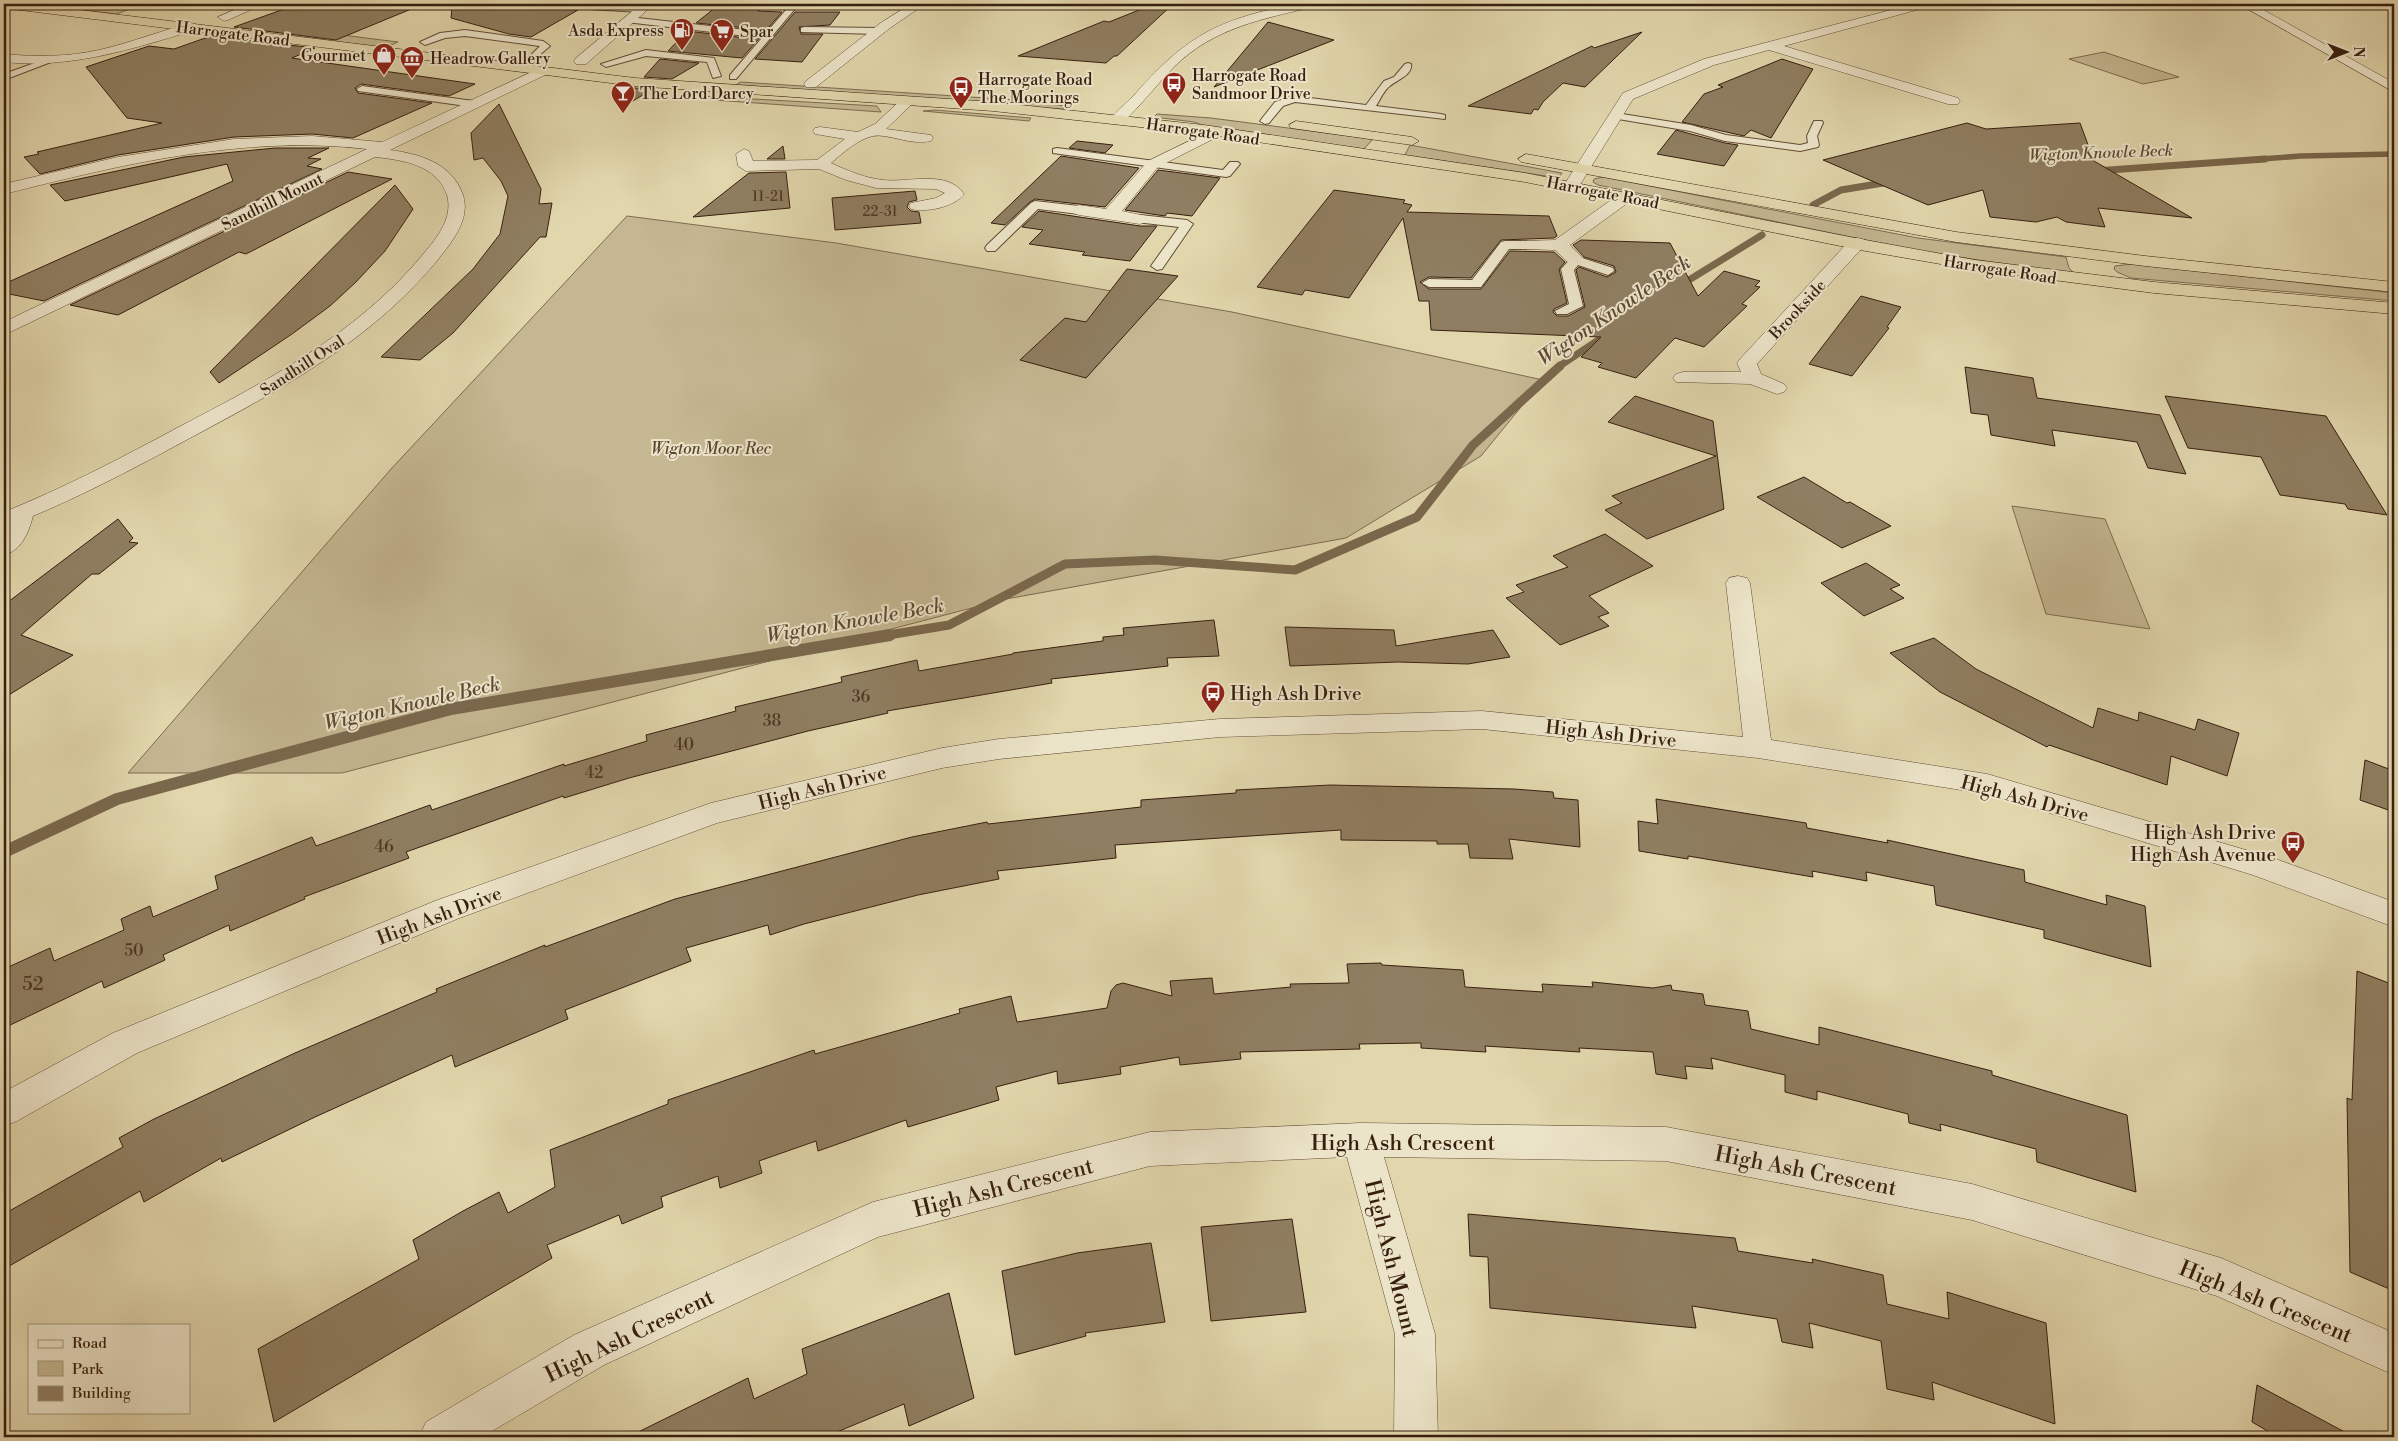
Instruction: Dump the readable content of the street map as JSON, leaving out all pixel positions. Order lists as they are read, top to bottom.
{
  "streets": {
    "highway": ["Harrogate Road"],
    "street": [
      "Sandhill Mount",
      "Brookside",
      "Sandhill Oval",
      "High Ash Drive",
      "High Ash Crescent",
      "High Ash Mount"
    ]
  },
  "crossings": [
    ["Harrogate Road", "Sandhill Mount"],
    ["Harrogate Road", "Brookside"],
    ["Sandhill Mount", "Sandhill Oval"],
    ["High Ash Crescent", "High Ash Mount"]
  ],
  "water": ["Wigton Knowle Beck"],
  "parks": ["Wigton Moor Rec"],
  "places": {
    "fuel station": ["Asda Express"],
    "supermarket": ["Spar"],
    "shop": ["Gourmet"],
    "museum": ["Headrow Gallery"],
    "bus stop": [
      "Harrogate Road Sandmoor Drive",
      "Harrogate Road The Moorings",
      "High Ash Drive",
      "High Ash Drive High Ash Avenue"
    ],
    "bar": ["The Lord Darcy"]
  },
  "house_numbers": [
    "11-21",
    "22-31",
    "36",
    "38",
    "40",
    "42",
    "46",
    "50",
    "52"
  ],
  "legend": ["Road", "Park", "Building"],
  "north": "right"
}
